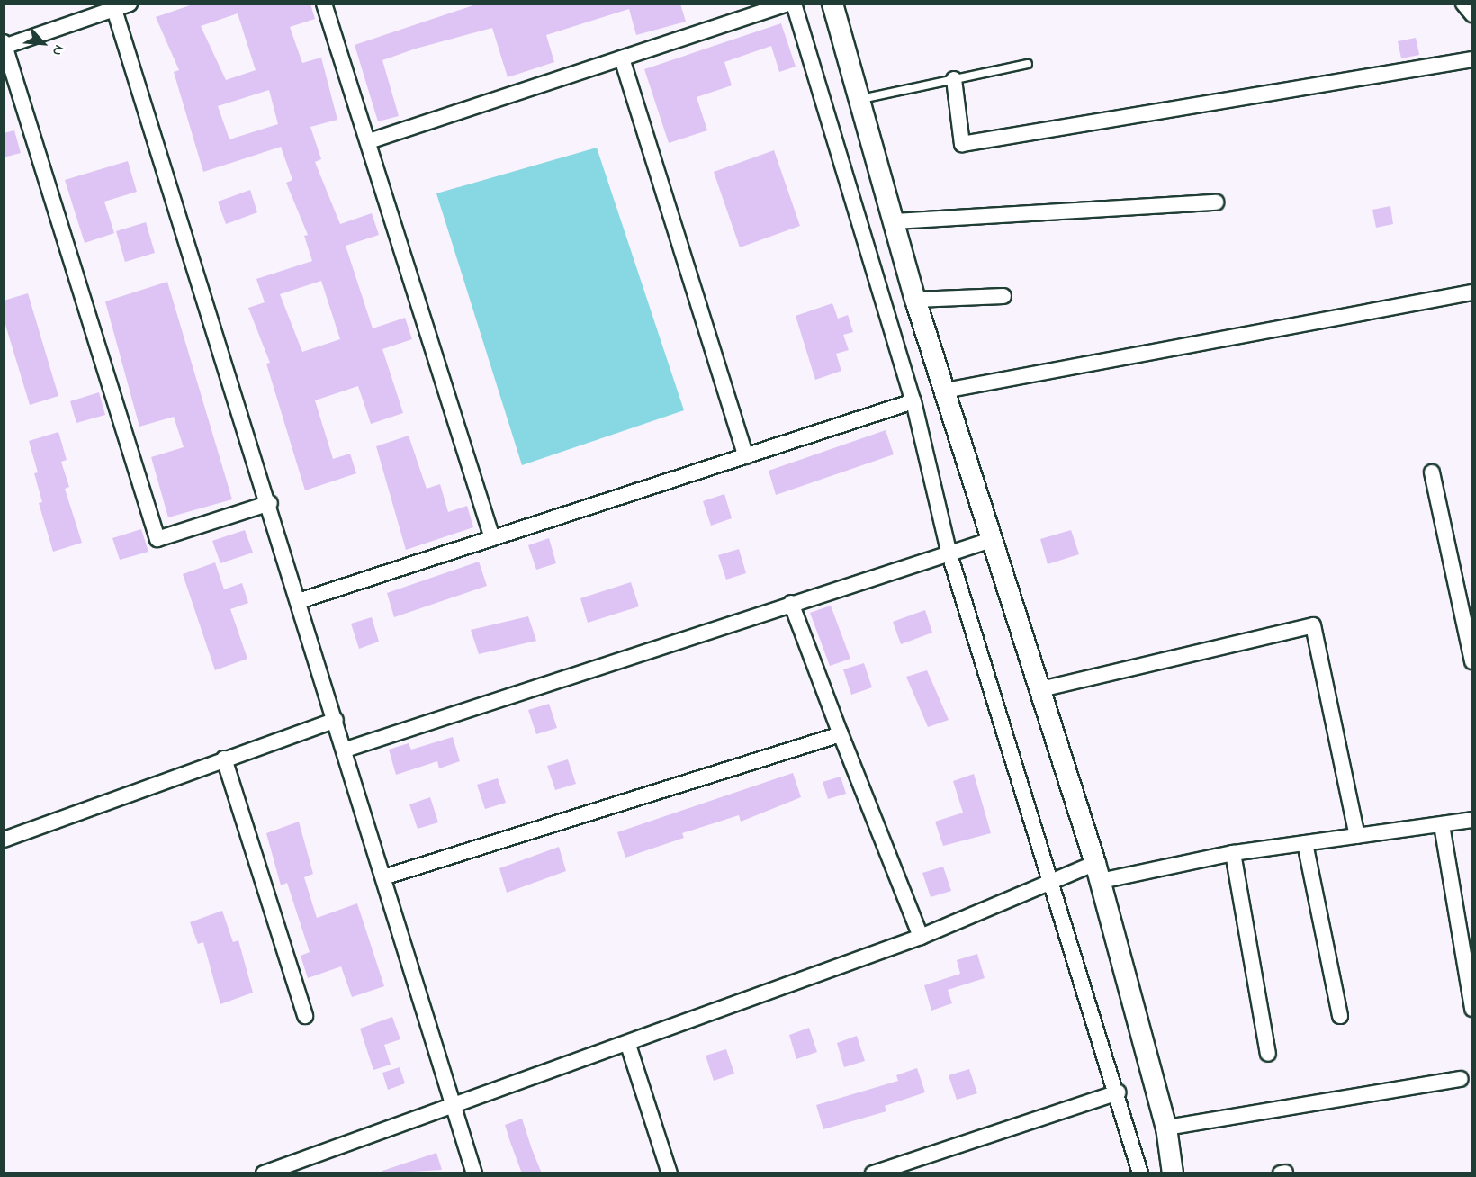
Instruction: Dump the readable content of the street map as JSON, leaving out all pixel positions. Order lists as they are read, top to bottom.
{
  "north": "bottom right"
}
